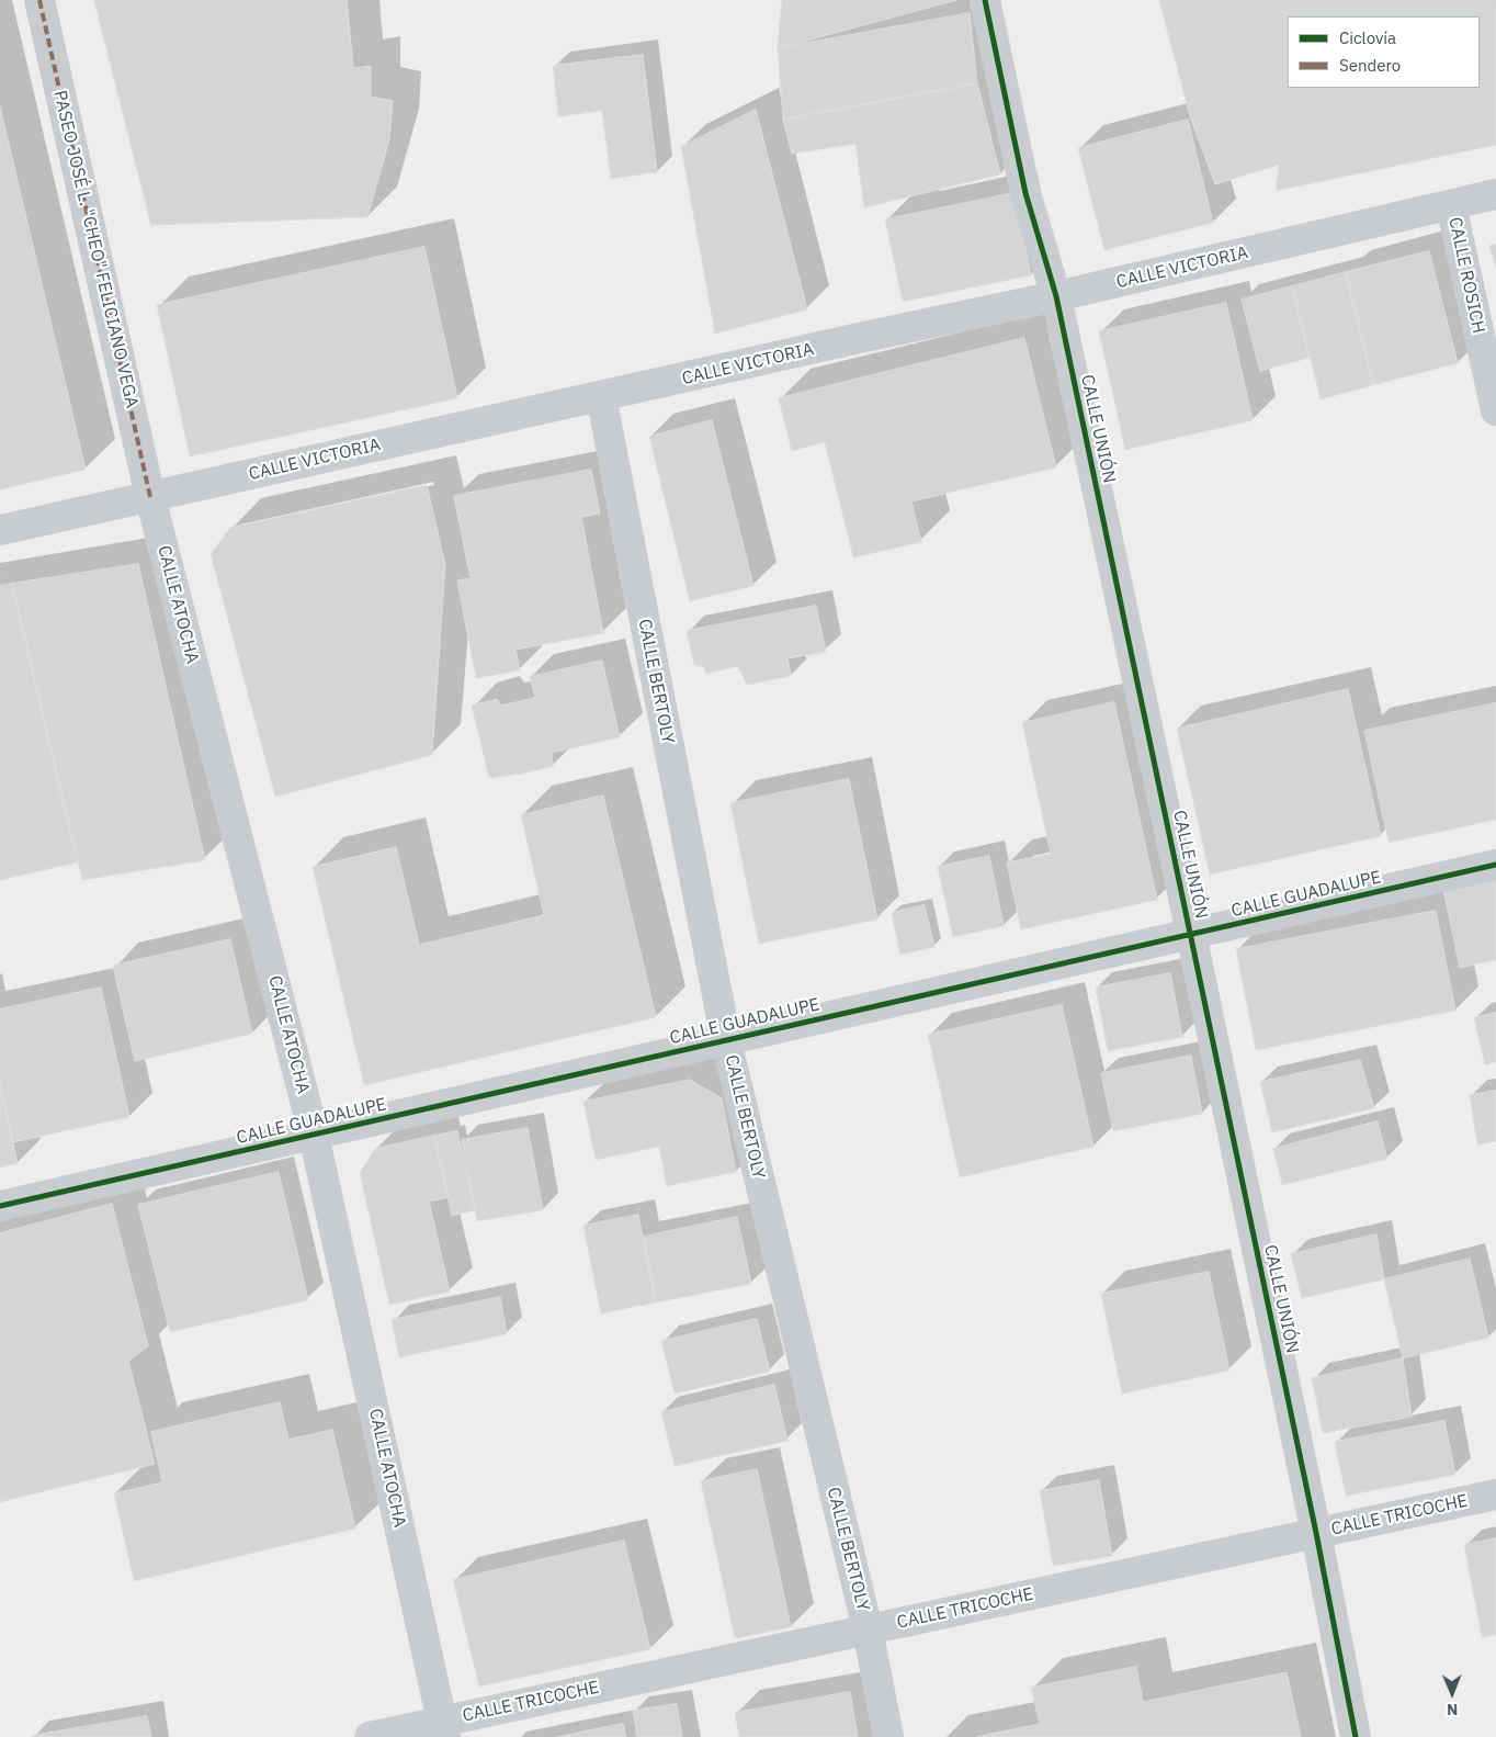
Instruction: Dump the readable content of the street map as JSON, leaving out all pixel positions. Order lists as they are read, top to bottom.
{
  "streets": {
    "street": [
      "PASEO JOSÉ L. \"CHEO\" FELICIANO VEGA",
      "CALLE VICTORIA",
      "CALLE ROSICH",
      "CALLE UNIÓN",
      "CALLE ATOCHA",
      "CALLE BERTOLY",
      "CALLE GUADALUPE",
      "CALLE TRICOCHE"
    ]
  },
  "crossings": [
    ["PASEO JOSÉ L. \"CHEO\" FELICIANO VEGA", "CALLE VICTORIA"],
    ["PASEO JOSÉ L. \"CHEO\" FELICIANO VEGA", "CALLE ATOCHA"],
    ["CALLE VICTORIA", "CALLE ROSICH"],
    ["CALLE VICTORIA", "CALLE UNIÓN"],
    ["CALLE VICTORIA", "CALLE ATOCHA"],
    ["CALLE VICTORIA", "CALLE BERTOLY"],
    ["CALLE UNIÓN", "CALLE GUADALUPE"],
    ["CALLE UNIÓN", "CALLE TRICOCHE"],
    ["CALLE ATOCHA", "CALLE GUADALUPE"],
    ["CALLE ATOCHA", "CALLE TRICOCHE"],
    ["CALLE BERTOLY", "CALLE GUADALUPE"],
    ["CALLE BERTOLY", "CALLE TRICOCHE"]
  ],
  "legend": ["Ciclovía", "Sendero"],
  "north": "bottom"
}
